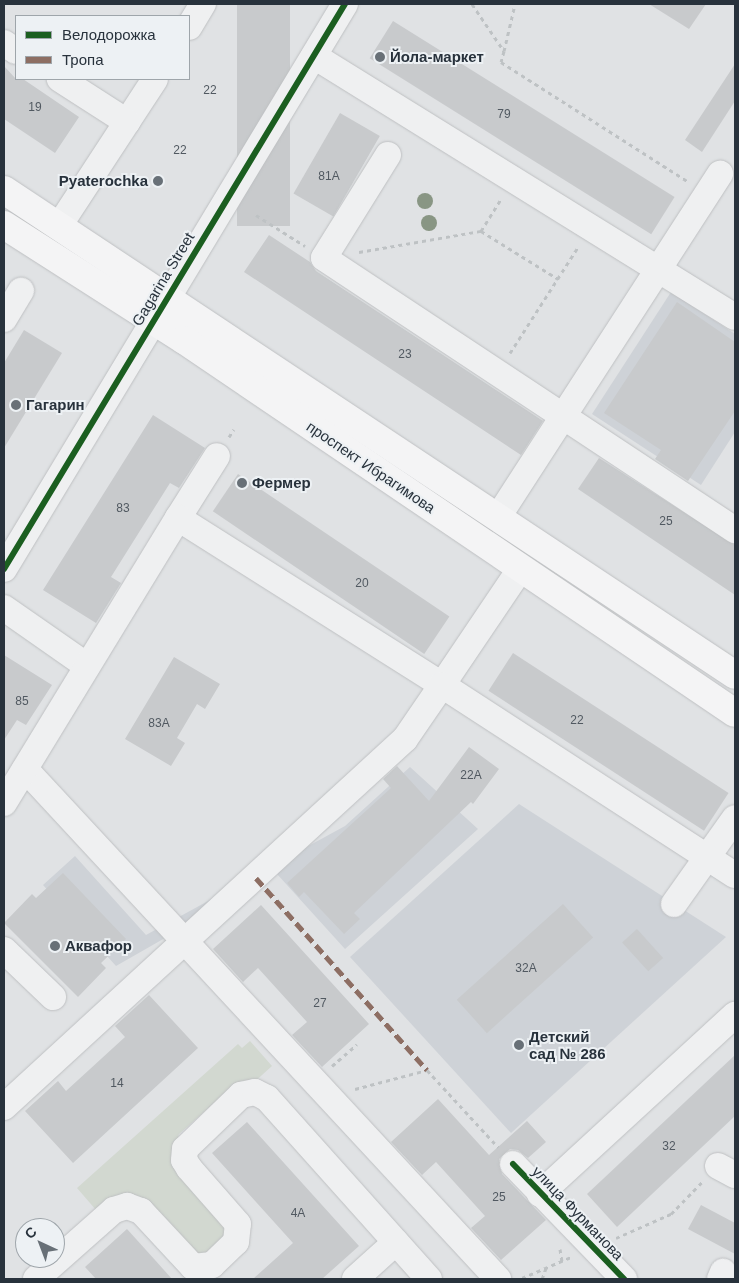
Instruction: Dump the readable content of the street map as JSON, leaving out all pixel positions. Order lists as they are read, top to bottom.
{
  "streets": {
    "main road": ["проспект Ибрагимова"],
    "street": ["Gagarina Street", "улица Фурманова"]
  },
  "crossings": [
    ["Gagarina Street", "проспект Ибрагимова"]
  ],
  "places": [
    "Йола-маркет",
    "Pyaterochka",
    "Гагарин",
    "Фермер",
    "Аквафор",
    "Детский сад № 286"
  ],
  "house_numbers": [
    "22",
    "19",
    "79",
    "22",
    "81А",
    "23",
    "83",
    "25",
    "20",
    "85",
    "22",
    "83А",
    "22А",
    "32А",
    "27",
    "14",
    "32",
    "25",
    "4А"
  ],
  "legend": ["Велодорожка", "Тропа"],
  "north": "top left"
}
